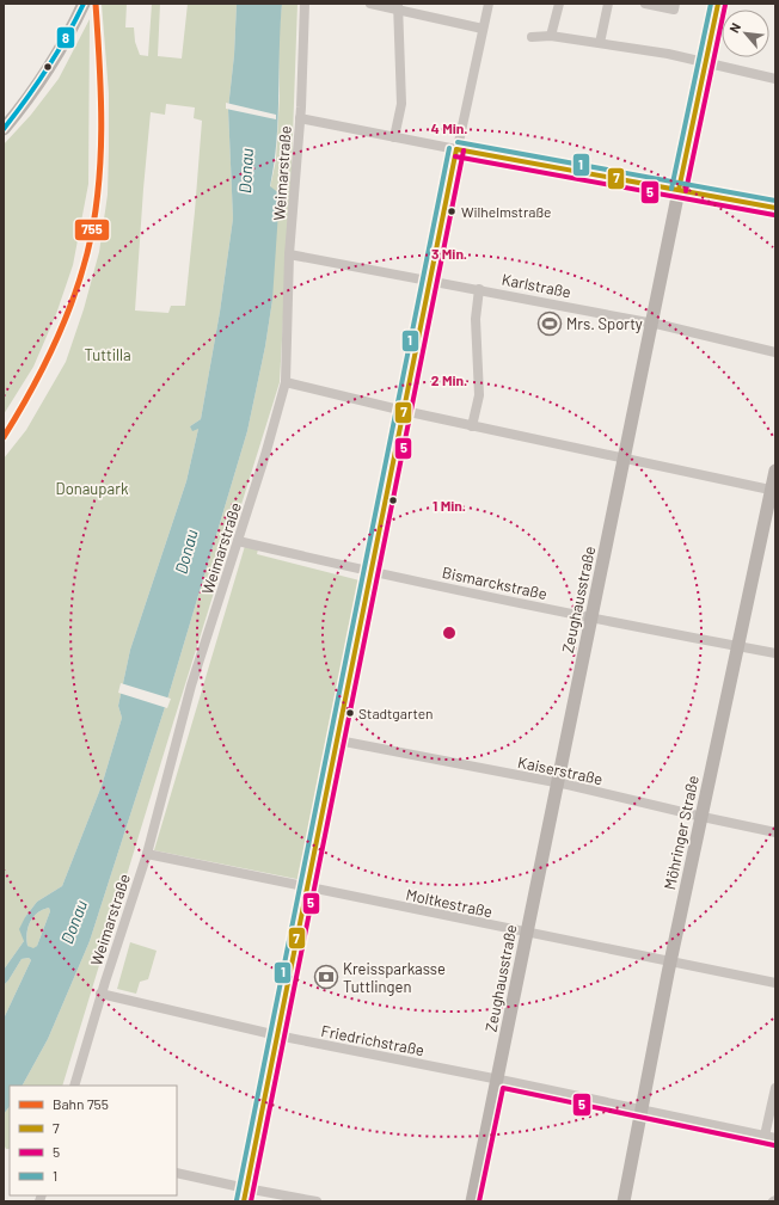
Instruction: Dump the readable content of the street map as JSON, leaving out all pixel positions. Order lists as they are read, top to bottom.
{
  "streets": {
    "street": [
      "Weimarstraße",
      "Karlstraße",
      "Bismarckstraße",
      "Zeughausstraße",
      "Kaiserstraße",
      "Möhringer Straße",
      "Moltkestraße",
      "Friedrichstraße"
    ]
  },
  "crossings": [
    ["Weimarstraße", "Karlstraße"],
    ["Weimarstraße", "Bismarckstraße"],
    ["Weimarstraße", "Moltkestraße"],
    ["Weimarstraße", "Friedrichstraße"],
    ["Karlstraße", "Zeughausstraße"],
    ["Bismarckstraße", "Zeughausstraße"],
    ["Bismarckstraße", "Möhringer Straße"],
    ["Zeughausstraße", "Kaiserstraße"],
    ["Zeughausstraße", "Moltkestraße"],
    ["Zeughausstraße", "Friedrichstraße"],
    ["Kaiserstraße", "Möhringer Straße"],
    ["Möhringer Straße", "Moltkestraße"],
    ["Möhringer Straße", "Friedrichstraße"]
  ],
  "water": ["Donau"],
  "parks": ["Tuttilla", "Donaupark"],
  "places": {
    "other": ["Wilhelmstraße", "Stadtgarten"],
    "sports": ["Mrs. Sporty"],
    "bank": ["Kreissparkasse Tuttlingen"]
  },
  "lines": [
    "rail line 755",
    "transit line 7",
    "transit line 1",
    "transit line 8",
    "transit line 5"
  ],
  "legend": [
    "Bahn 755",
    "7",
    "5",
    "1"
  ],
  "north": "top left",
  "rings": [
    "4 Min.",
    "3 Min.",
    "2 Min.",
    "1 Min."
  ]
}
